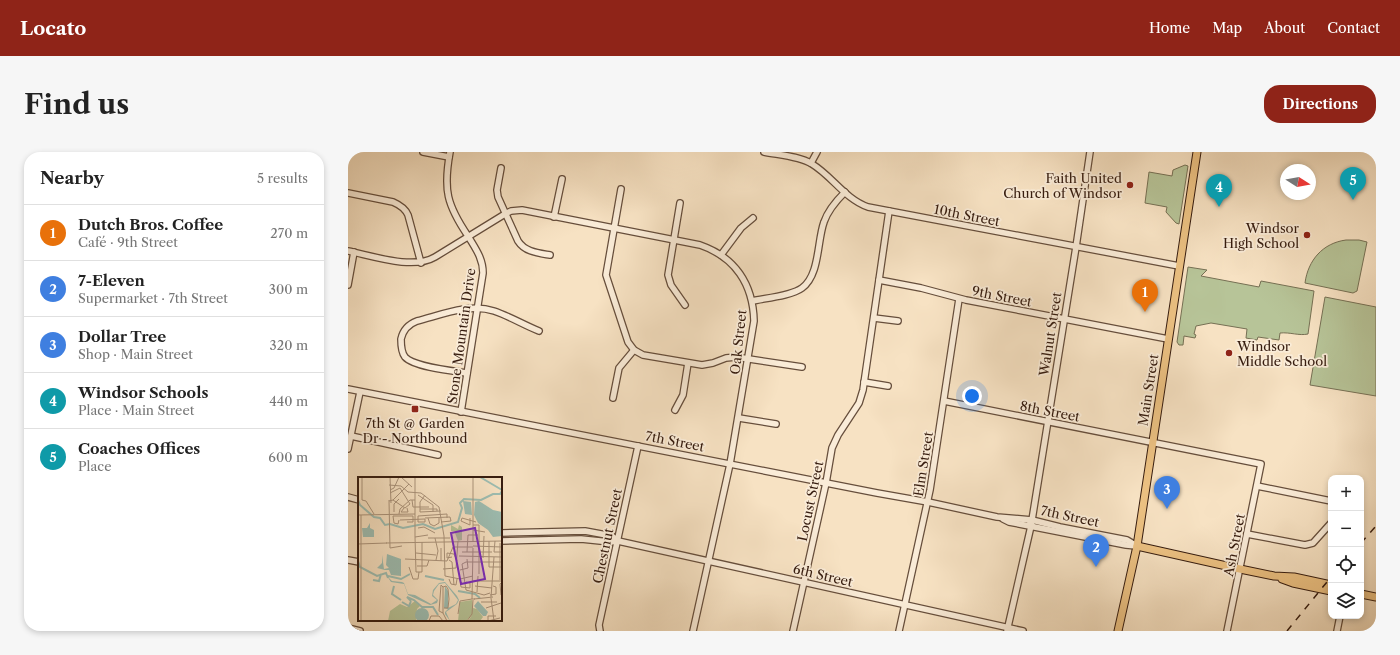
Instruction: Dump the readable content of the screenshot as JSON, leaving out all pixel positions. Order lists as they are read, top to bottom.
{
  "streets": {
    "main road": ["Main Street", "7th Street"],
    "street": [
      "10th Street",
      "9th Street",
      "Walnut Street",
      "Stone Mountain Drive",
      "Oak Street",
      "8th Street",
      "Elm Street",
      "Locust Street",
      "Chestnut Street",
      "Ash Street",
      "6th Street"
    ]
  },
  "crossings": [
    ["10th Street", "Walnut Street"],
    ["10th Street", "Main Street"],
    ["10th Street", "Locust Street"],
    ["9th Street", "Walnut Street"],
    ["9th Street", "Main Street"],
    ["9th Street", "Elm Street"],
    ["9th Street", "Locust Street"],
    ["Walnut Street", "8th Street"],
    ["Walnut Street", "7th Street"],
    ["Walnut Street", "6th Street"],
    ["Stone Mountain Drive", "Oak Street"],
    ["Stone Mountain Drive", "7th Street"],
    ["Oak Street", "7th Street"],
    ["Oak Street", "6th Street"],
    ["Main Street", "8th Street"],
    ["Main Street", "7th Street"],
    ["8th Street", "Elm Street"],
    ["8th Street", "Ash Street"],
    ["7th Street", "Elm Street"],
    ["7th Street", "Locust Street"],
    ["7th Street", "Chestnut Street"],
    ["7th Street", "Ash Street"],
    ["Elm Street", "6th Street"],
    ["Locust Street", "6th Street"],
    ["Chestnut Street", "6th Street"]
  ],
  "places": {
    "other": ["Faith United Church of Windsor", "Windsor High School", "Windsor Middle School"],
    "transit": ["7th St @ Garden Dr - Northbound"]
  },
  "north": "right",
  "page": {
    "header": "Locato",
    "nav": [
      "Home",
      "Map",
      "About",
      "Contact"
    ],
    "buttons": "Directions",
    "title": "Find us",
    "heading": ["Nearby", "5 results"],
    "pins": [
      "5",
      "4",
      "1",
      "3",
      "2"
    ],
    "list": [
      {
        "mark": "1",
        "name": "Dutch Bros. Coffee",
        "note": "Café · 9th Street",
        "value": "270 m"
      },
      {
        "mark": "2",
        "name": "7-Eleven",
        "note": "Supermarket · 7th Street",
        "value": "300 m"
      },
      {
        "mark": "3",
        "name": "Dollar Tree",
        "note": "Shop · Main Street",
        "value": "320 m"
      },
      {
        "mark": "4",
        "name": "Windsor Schools",
        "note": "Place · Main Street",
        "value": "440 m"
      },
      {
        "mark": "5",
        "name": "Coaches Offices",
        "note": "Place",
        "value": "600 m"
      }
    ],
    "map_buttons": ["+", "−"]
  }
}
